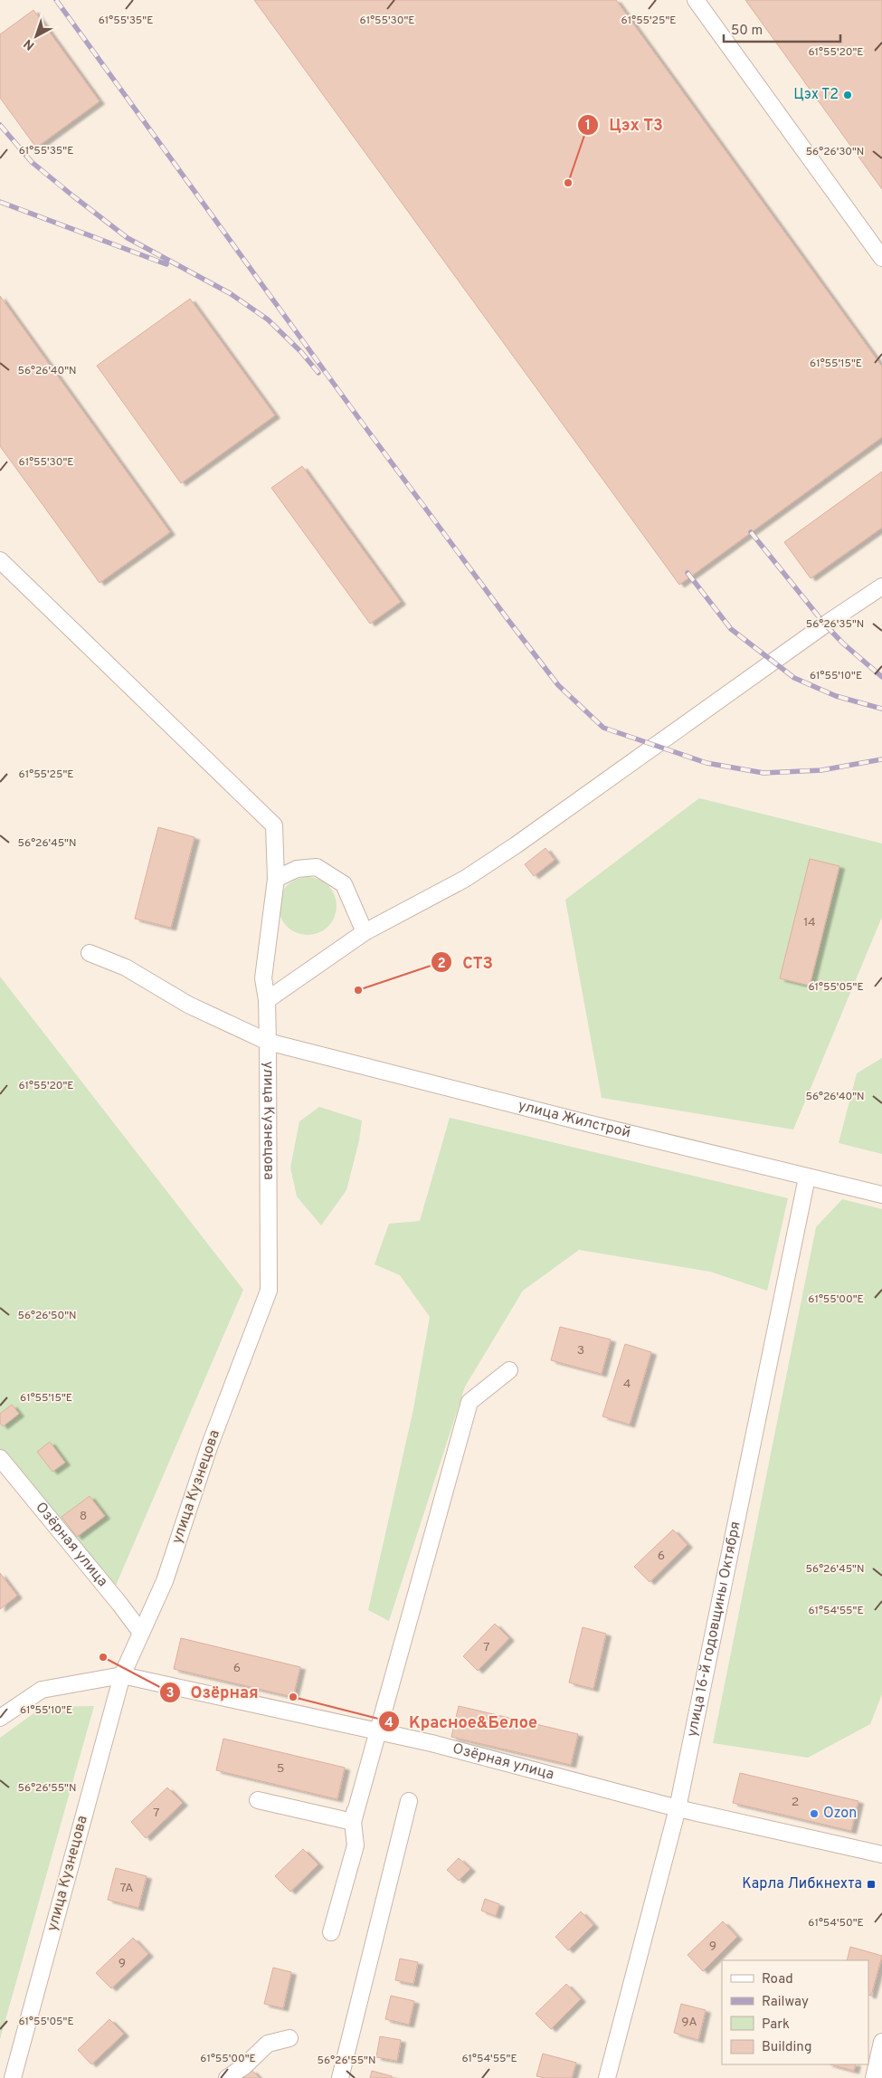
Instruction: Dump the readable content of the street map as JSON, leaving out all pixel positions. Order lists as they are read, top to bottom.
{
  "streets": {
    "street": [
      "улица Жилстрой",
      "улица Кузнецова",
      "Озёрная улица",
      "улица 16-й годовщины Октября"
    ]
  },
  "crossings": [
    ["улица Жилстрой", "улица Кузнецова"],
    ["улица Жилстрой", "улица 16-й годовщины Октября"],
    ["улица Кузнецова", "Озёрная улица"],
    ["Озёрная улица", "улица 16-й годовщины Октября"]
  ],
  "places": {
    "other": [
      "Цэх Т2",
      "Цэх Т3",
      "СТЗ",
      "Озёрная",
      "Красное&Белое",
      "Ozon"
    ],
    "transit": ["Карла Либкнехта"]
  },
  "house_numbers": [
    "14",
    "3",
    "4",
    "8",
    "6",
    "7",
    "6",
    "5",
    "2",
    "7",
    "7А",
    "9",
    "9",
    "9А"
  ],
  "legend": [
    "Road",
    "Railway",
    "Park",
    "Building"
  ],
  "scale_bar": "50 m",
  "north": "bottom left",
  "coordinates": [
    "61°55'35\"E",
    "61°55'30\"E",
    "61°55'25\"E",
    "61°55'20\"E",
    "56°26'30\"N",
    "61°55'15\"E",
    "56°26'40\"N",
    "56°26'35\"N",
    "61°55'10\"E",
    "56°26'45\"N",
    "61°55'05\"E",
    "61°55'00\"E",
    "56°26'50\"N",
    "61°54'55\"E",
    "56°26'55\"N",
    "61°54'50\"E"
  ]
}
